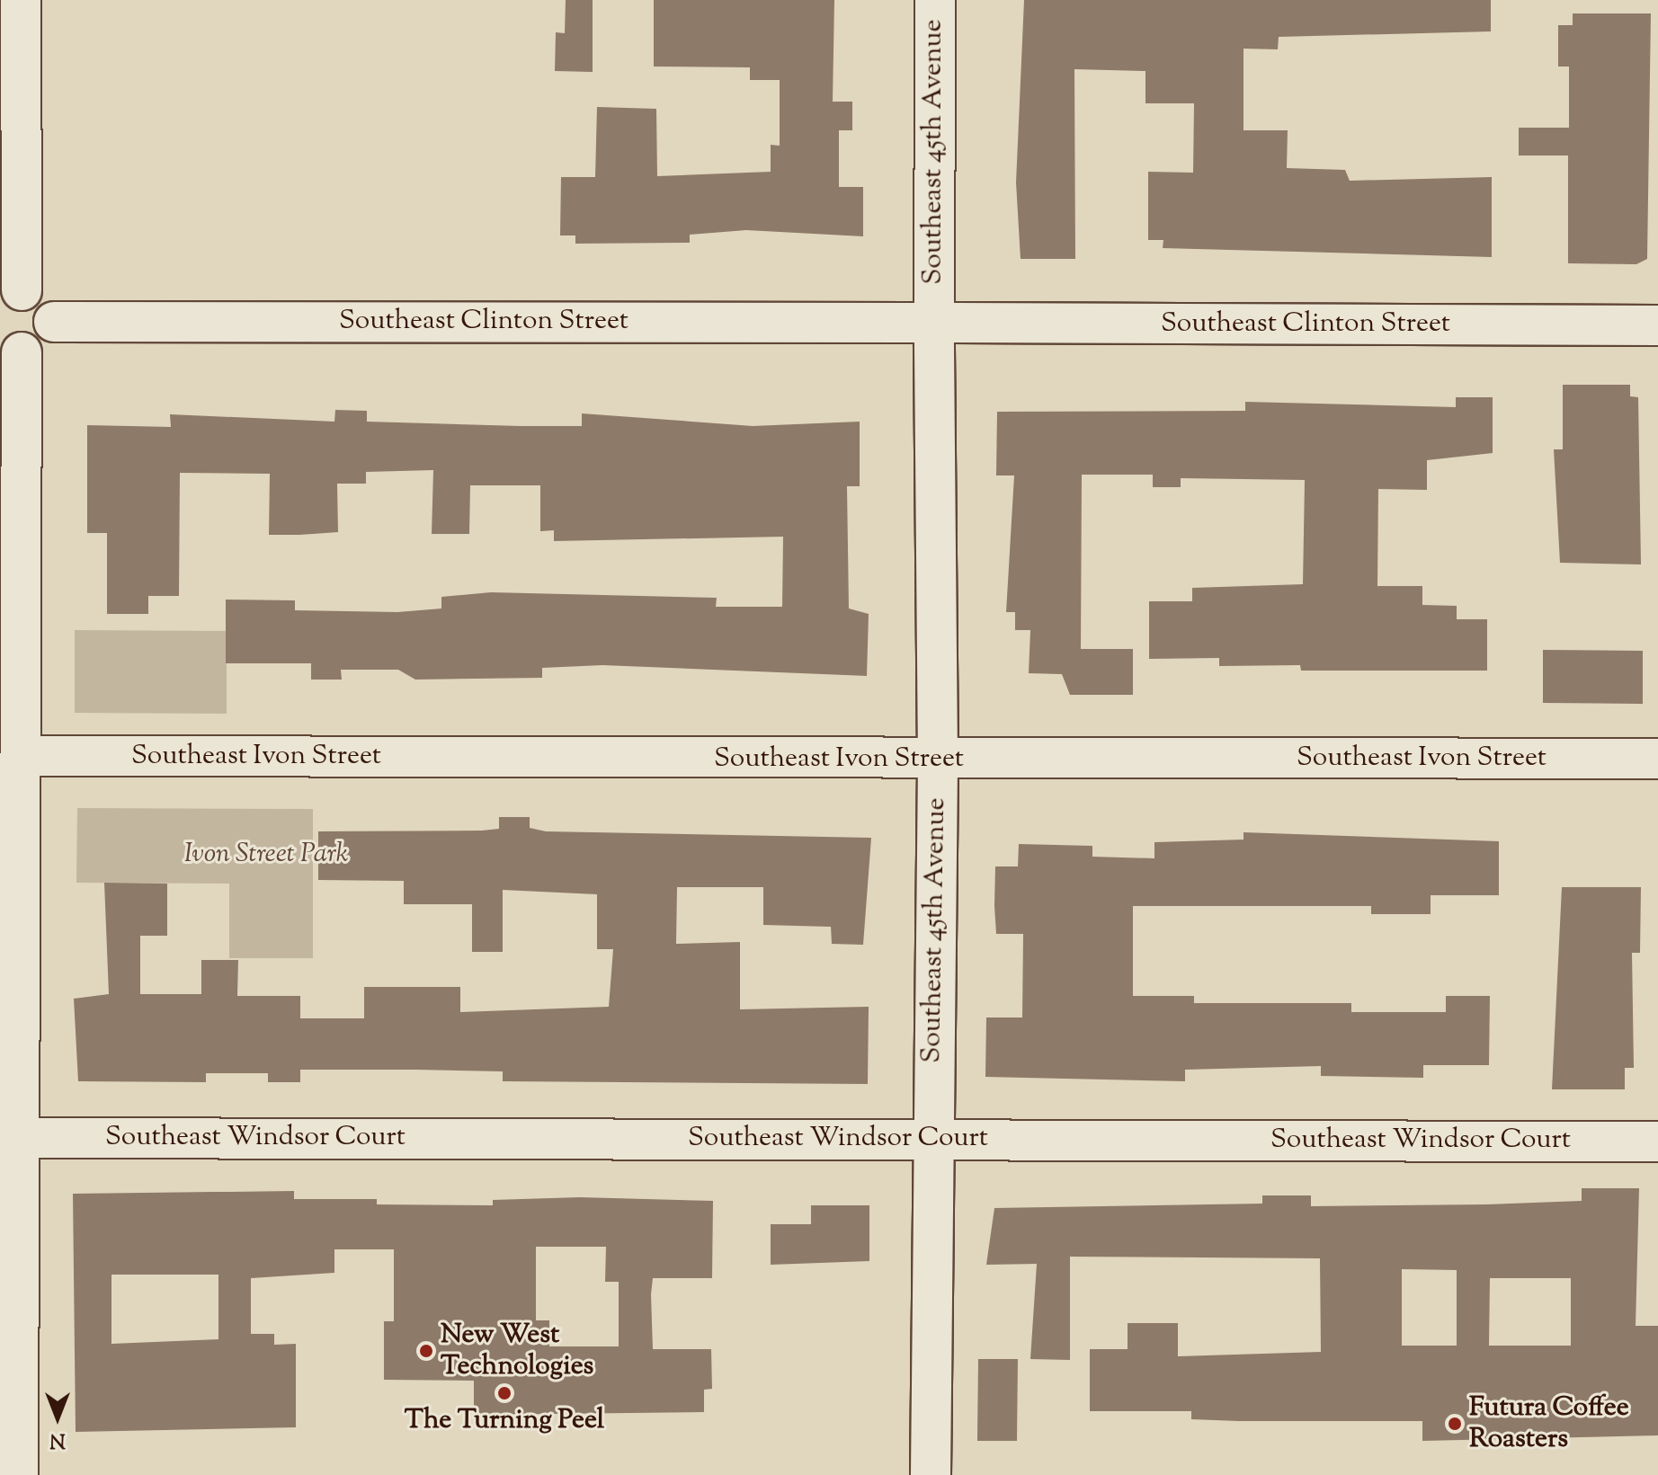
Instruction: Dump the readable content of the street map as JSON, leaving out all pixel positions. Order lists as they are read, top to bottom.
{
  "streets": {
    "street": [
      "Southeast 45th Avenue",
      "Southeast Clinton Street",
      "Southeast Ivon Street",
      "Southeast Windsor Court"
    ]
  },
  "crossings": [
    ["Southeast 45th Avenue", "Southeast Clinton Street"],
    ["Southeast 45th Avenue", "Southeast Ivon Street"],
    ["Southeast 45th Avenue", "Southeast Windsor Court"]
  ],
  "parks": ["Ivon Street Park"],
  "places": ["New West Technologies", "The Turning Peel", "Futura Coffee Roasters"],
  "north": "bottom"
}
